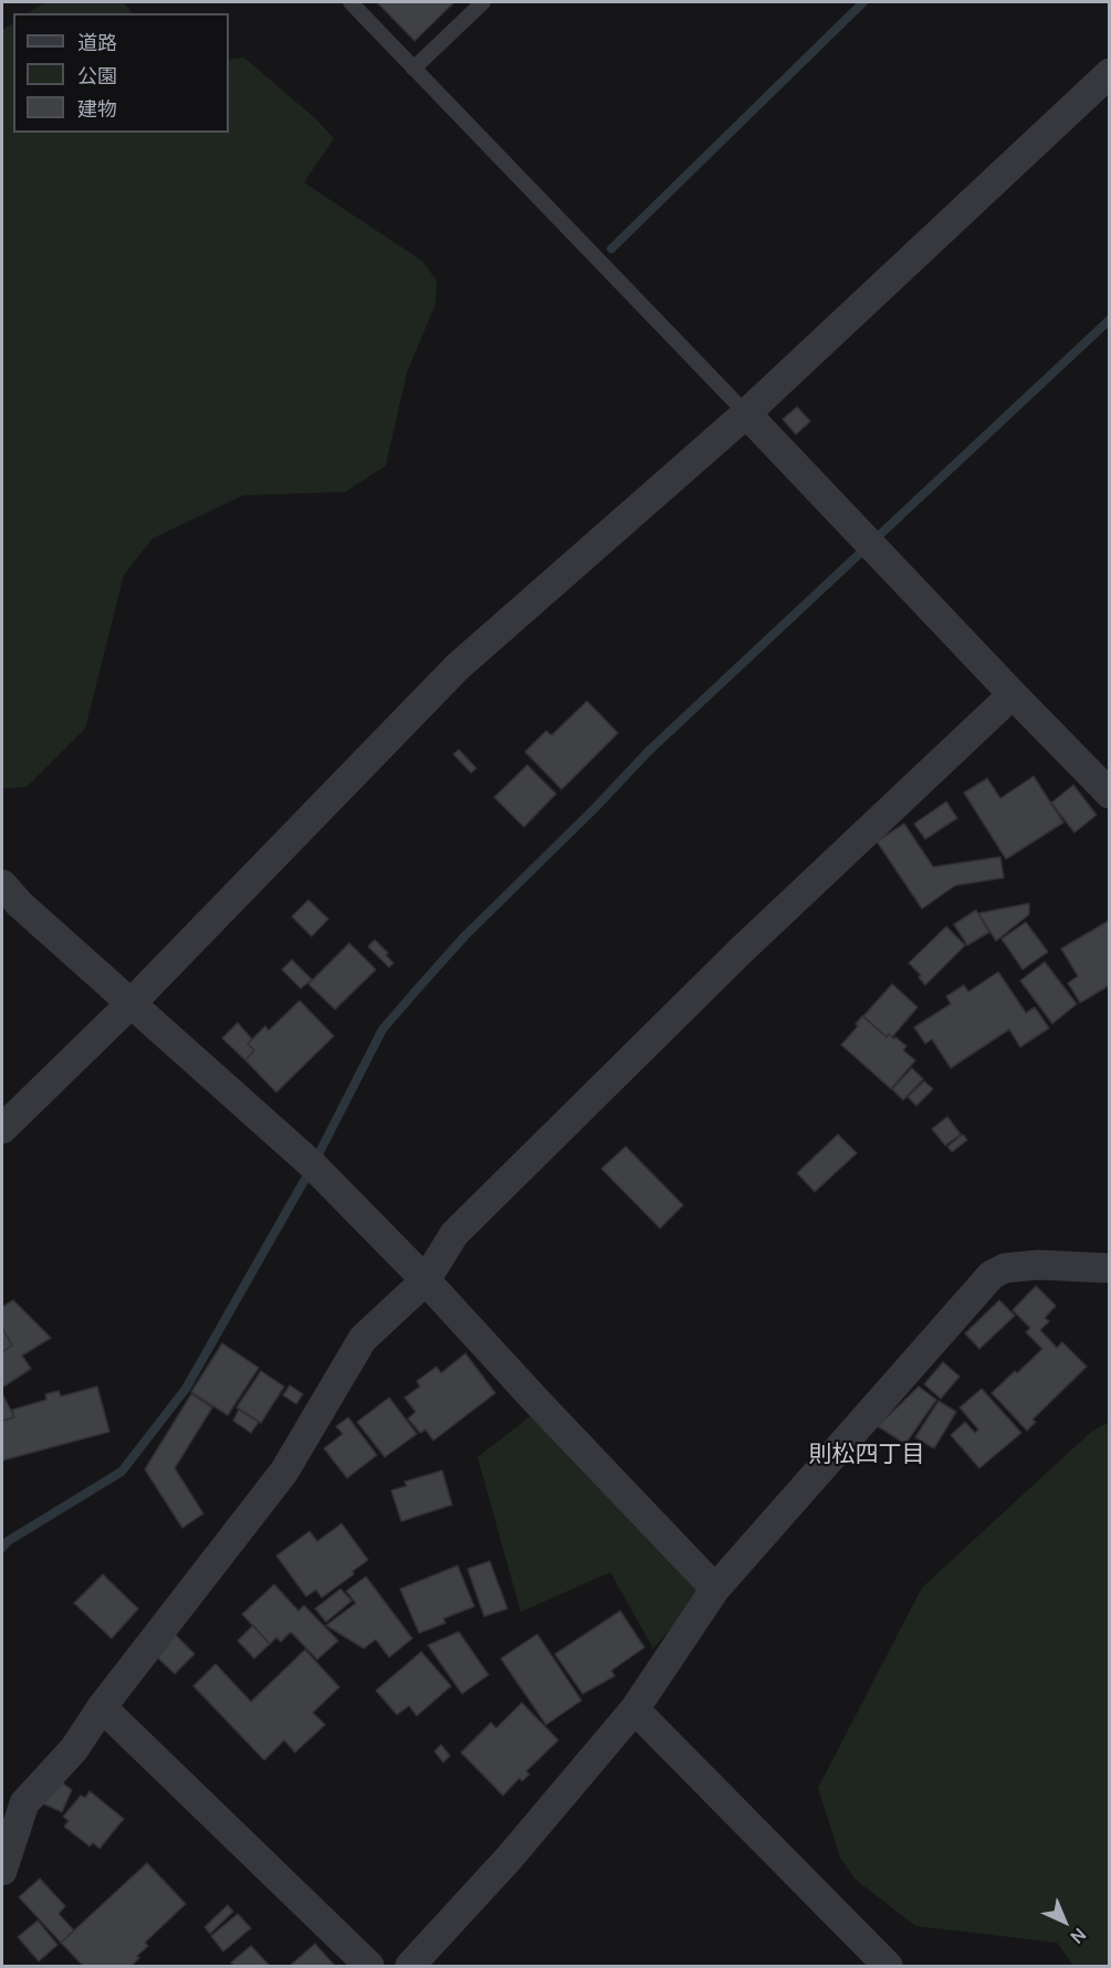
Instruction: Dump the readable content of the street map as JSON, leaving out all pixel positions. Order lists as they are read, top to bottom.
{
  "districts": ["則松四丁目"],
  "legend": ["道路", "公園", "建物"],
  "north": "bottom right"
}
